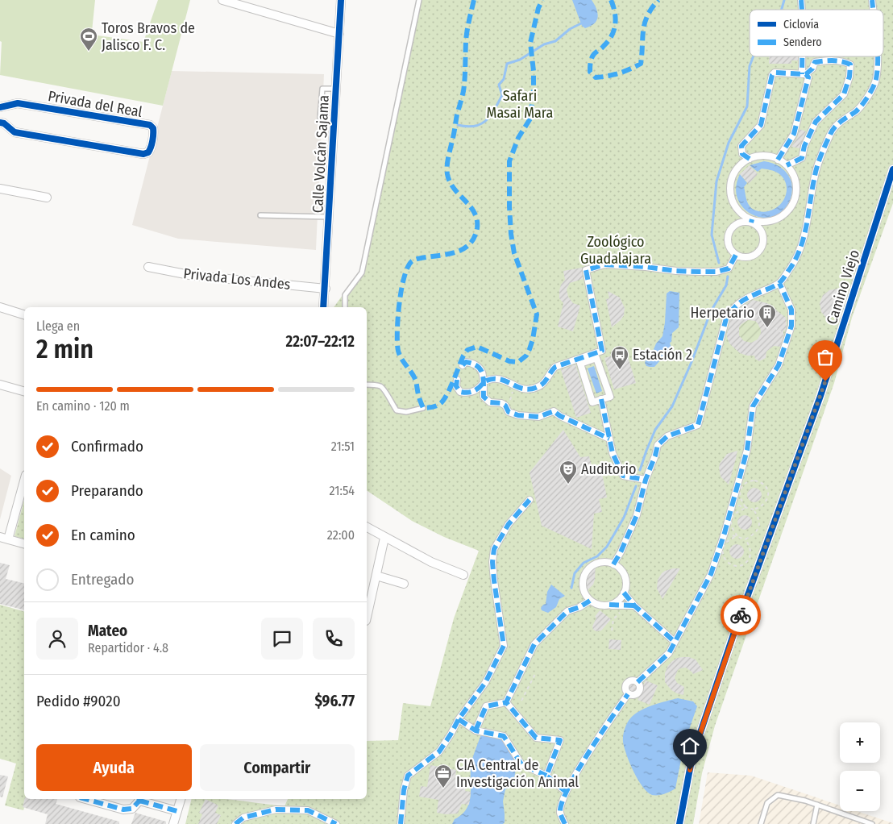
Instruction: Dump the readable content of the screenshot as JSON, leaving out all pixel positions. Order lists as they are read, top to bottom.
{
  "streets": {
    "street": [
      "Privada del Real",
      "Calle Volcán Sajama",
      "Privada Los Andes",
      "Camino Viejo"
    ]
  },
  "crossings": [
    ["Calle Volcán Sajama", "Privada Los Andes"]
  ],
  "parks": ["Safari Masai Mara", "Zoológico Guadalajara"],
  "places": {
    "sports": ["Toros Bravos de Jalisco F. C."],
    "building": ["Herpetario"],
    "bus stop": ["Estación 2"],
    "theatre": ["Auditorio"],
    "office": ["CIA Central de Investigación Animal"]
  },
  "legend": ["Ciclovía", "Sendero"],
  "page": {
    "heading": ["2 min", "Llega en", "22:07–22:12"],
    "panel": [
      "Mateo",
      "Repartidor · 4.8",
      "Pedido #9020",
      "$96.77"
    ],
    "bar": "En camino · 120 m",
    "list": [
      ["Confirmado", "21:51"],
      ["Preparando", "21:54"],
      ["En camino", "22:00"],
      "Entregado"
    ],
    "map_buttons": ["+", "−"],
    "buttons": ["Ayuda", "Compartir"]
  }
}
